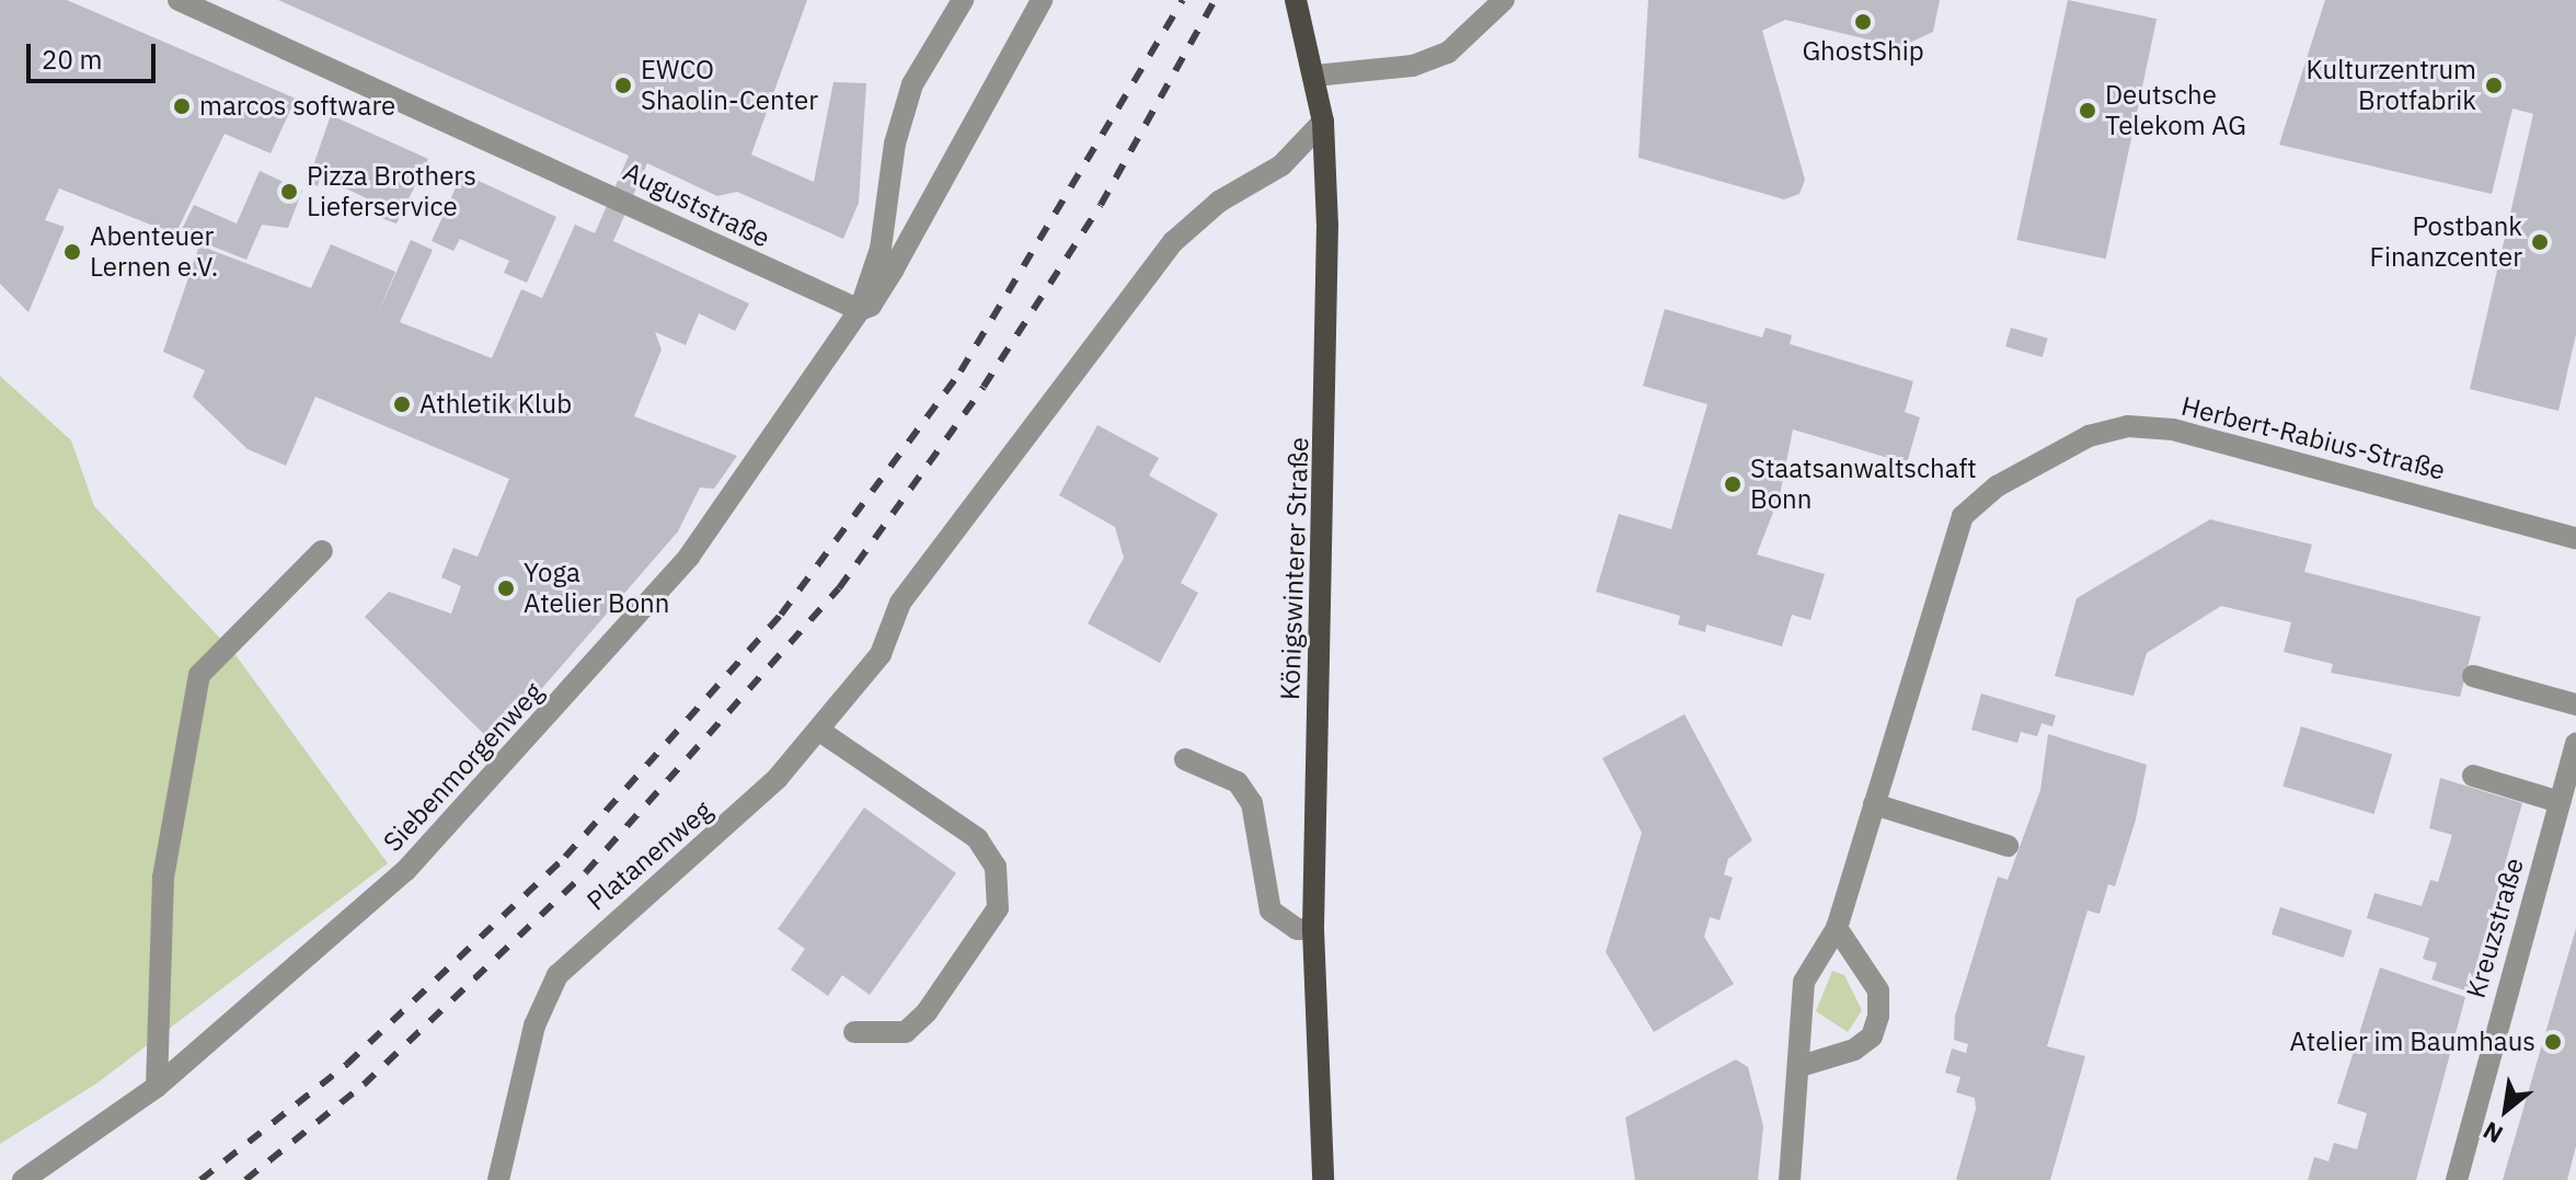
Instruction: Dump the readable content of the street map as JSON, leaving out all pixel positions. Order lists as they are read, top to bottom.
{
  "streets": {
    "main road": ["Königswinterer Straße"],
    "street": [
      "Auguststraße",
      "Herbert-Rabius-Straße",
      "Siebenmorgenweg",
      "Platanenweg",
      "Kreuzstraße"
    ]
  },
  "crossings": [
    ["Auguststraße", "Siebenmorgenweg"],
    ["Königswinterer Straße", "Platanenweg"]
  ],
  "places": [
    "GhostShip",
    "EWCO Shaolin-Center",
    "Kulturzentrum Brotfabrik",
    "marcos software",
    "Deutsche Telekom AG",
    "Pizza Brothers Lieferservice",
    "Postbank Finanzcenter",
    "Abenteuer Lernen e.V.",
    "Athletik Klub",
    "Staatsanwaltschaft Bonn",
    "Yoga Atelier Bonn",
    "Atelier im Baumhaus"
  ],
  "scale_bar": "20 m",
  "north": "bottom left"
}
